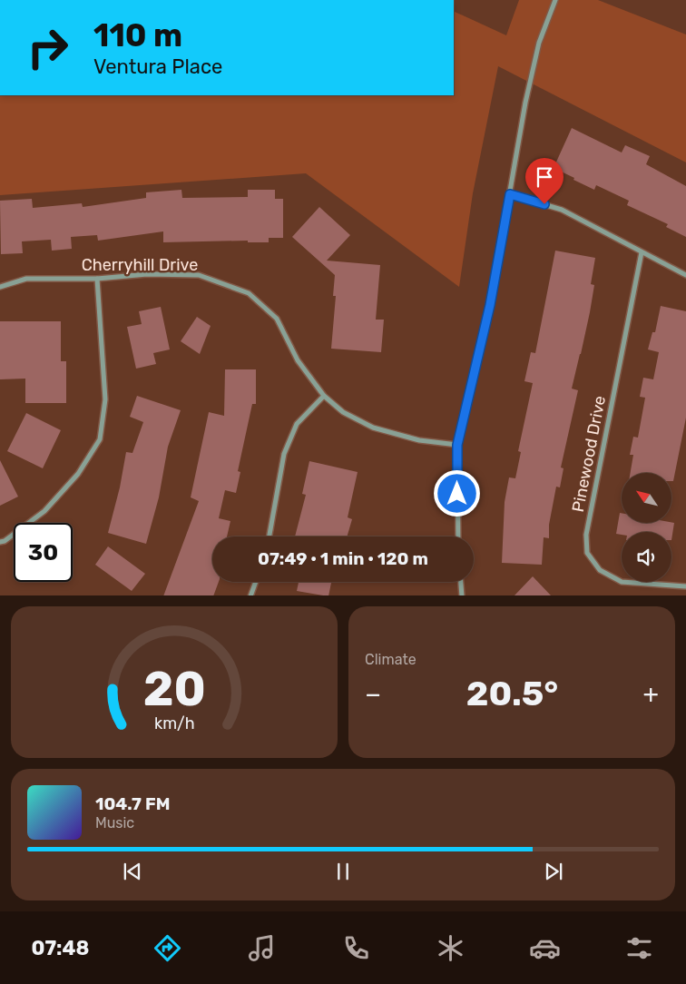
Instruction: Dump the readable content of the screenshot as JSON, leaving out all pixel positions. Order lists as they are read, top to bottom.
{
  "streets": {
    "street": ["Cherryhill Drive", "Pinewood Drive"]
  },
  "north": "top left",
  "page": {
    "turn": ["110 m", "Ventura Place"],
    "limit": "30",
    "trip": "07:49 · 1 min · 120 m",
    "tile": "Climate",
    "heat": ["−", "20.5°", "+"],
    "song": ["104.7 FM", "Music"],
    "tabs": "07:48",
    "gauge": ["20", "km/h"]
  }
}
